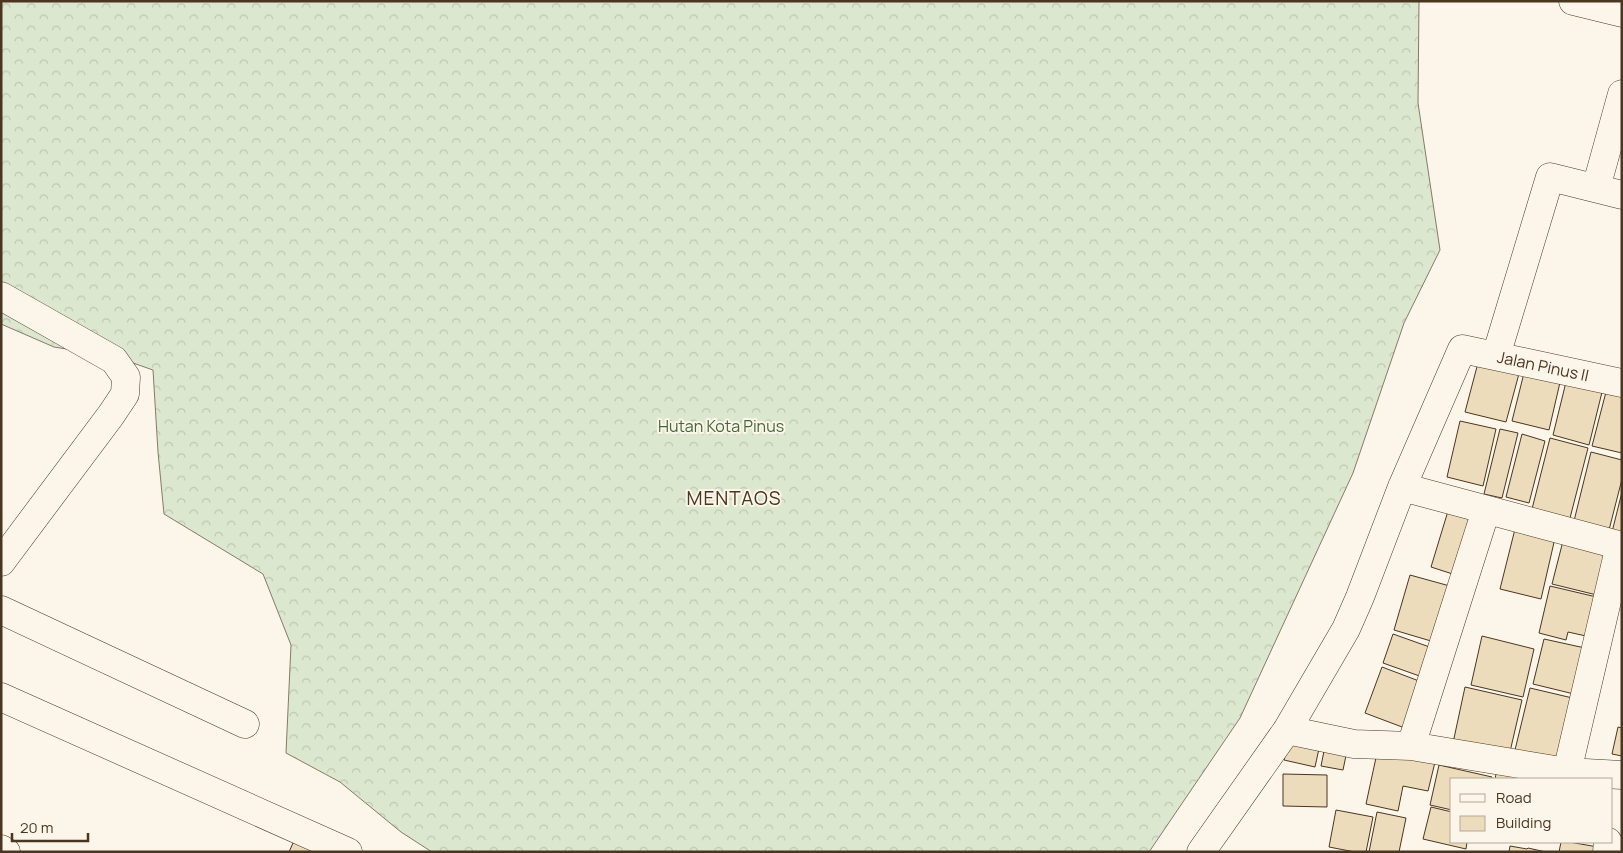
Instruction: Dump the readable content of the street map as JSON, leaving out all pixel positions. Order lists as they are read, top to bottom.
{
  "streets": {
    "street": ["Jalan Pinus II"]
  },
  "districts": ["MENTAOS"],
  "parks": ["Hutan Kota Pinus"],
  "legend": ["Road", "Building"],
  "scale_bar": "20 m"
}
